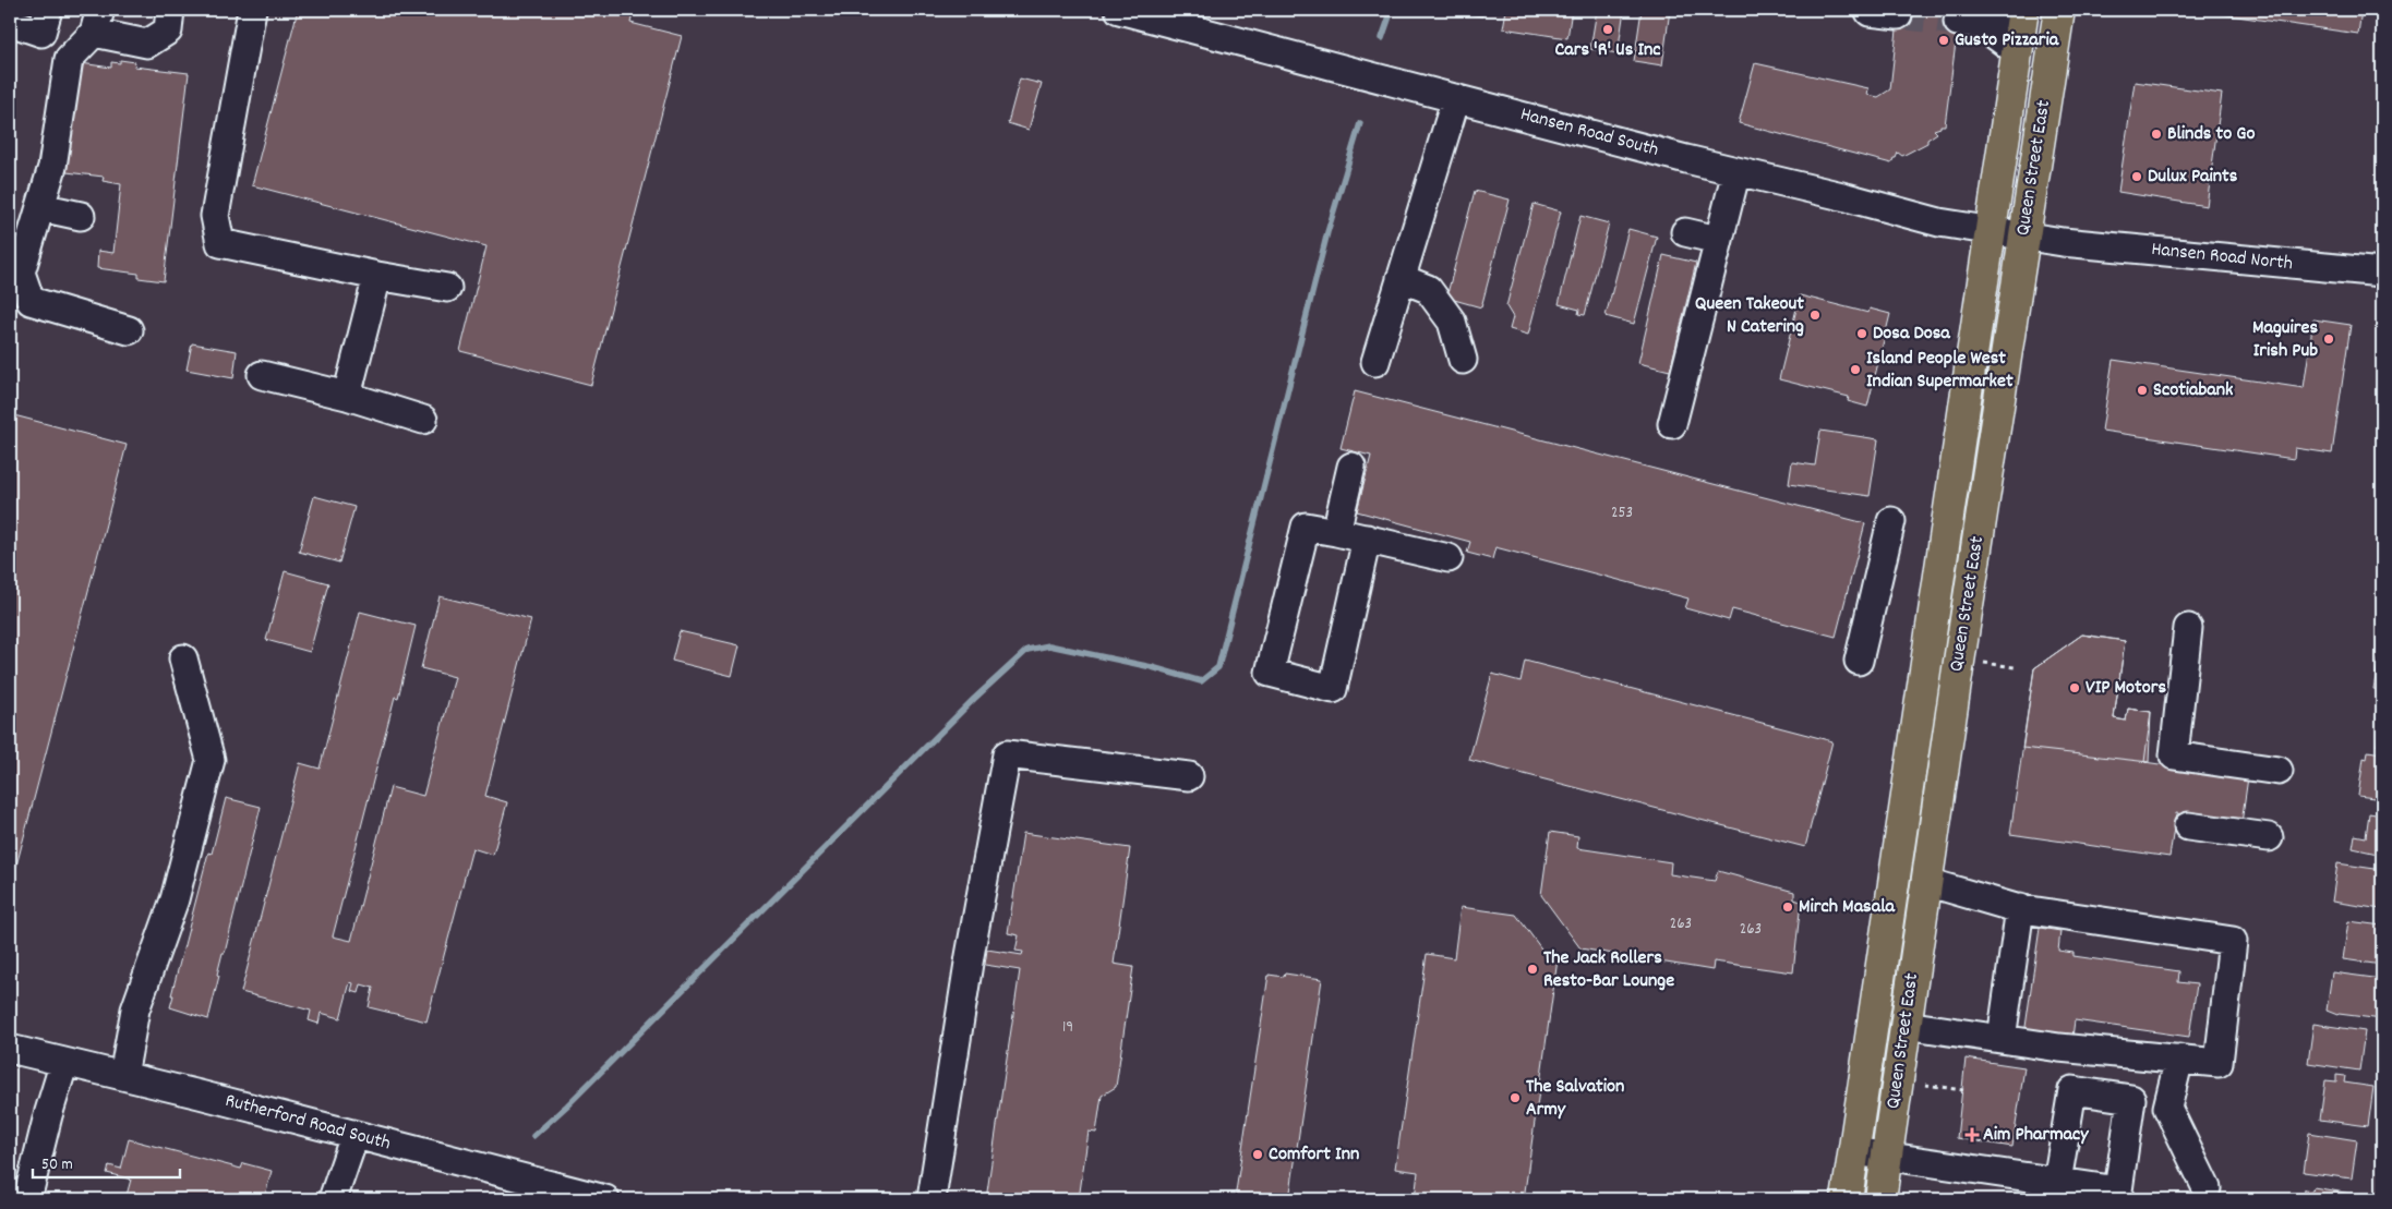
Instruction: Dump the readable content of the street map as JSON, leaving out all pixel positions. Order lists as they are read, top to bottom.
{
  "streets": {
    "main road": ["Queen Street East"],
    "street": ["Hansen Road South", "Hansen Road North", "Rutherford Road South"]
  },
  "crossings": [
    ["Hansen Road South", "Queen Street East"],
    ["Hansen Road South", "Hansen Road North"]
  ],
  "places": {
    "other": [
      "Cars 'R' Us Inc",
      "Gusto Pizzaria",
      "Blinds to Go",
      "Dulux Paints",
      "Queen Takeout N Catering",
      "Dosa Dosa",
      "Maguires Irish Pub",
      "Island People West Indian Supermarket",
      "Scotiabank",
      "VIP Motors",
      "Mirch Masala",
      "The Jack Rollers Resto-Bar Lounge",
      "The Salvation Army",
      "Comfort Inn"
    ],
    "health": ["Aim Pharmacy"]
  },
  "house_numbers": [
    "253",
    "263",
    "263",
    "19"
  ],
  "scale_bar": "50 m"
}
